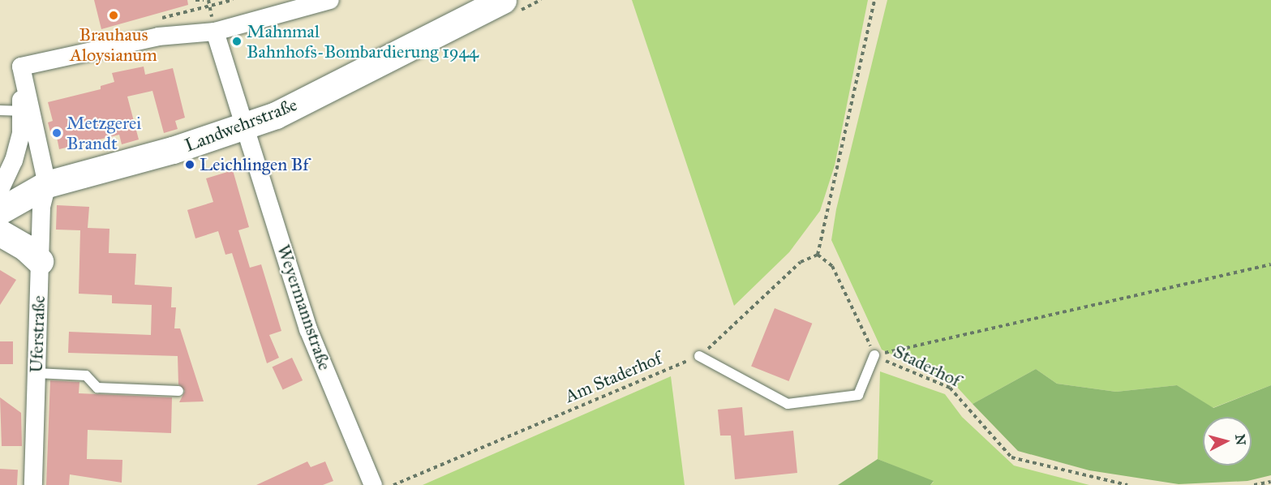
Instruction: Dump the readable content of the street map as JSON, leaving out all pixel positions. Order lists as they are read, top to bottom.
{
  "streets": {
    "main road": ["Landwehrstraße"],
    "street": ["Weyermannstraße", "Uferstraße"],
    "path": ["Staderhof", "Am Staderhof"]
  },
  "crossings": [
    ["Landwehrstraße", "Weyermannstraße"],
    ["Landwehrstraße", "Uferstraße"],
    ["Staderhof", "Am Staderhof"]
  ],
  "places": [
    "Brauhaus Aloysianum",
    "Mahnmal Bahnhofs-Bombardierung 1944",
    "Metzgerei Brandt",
    "Leichlingen Bf"
  ],
  "north": "right"
}
